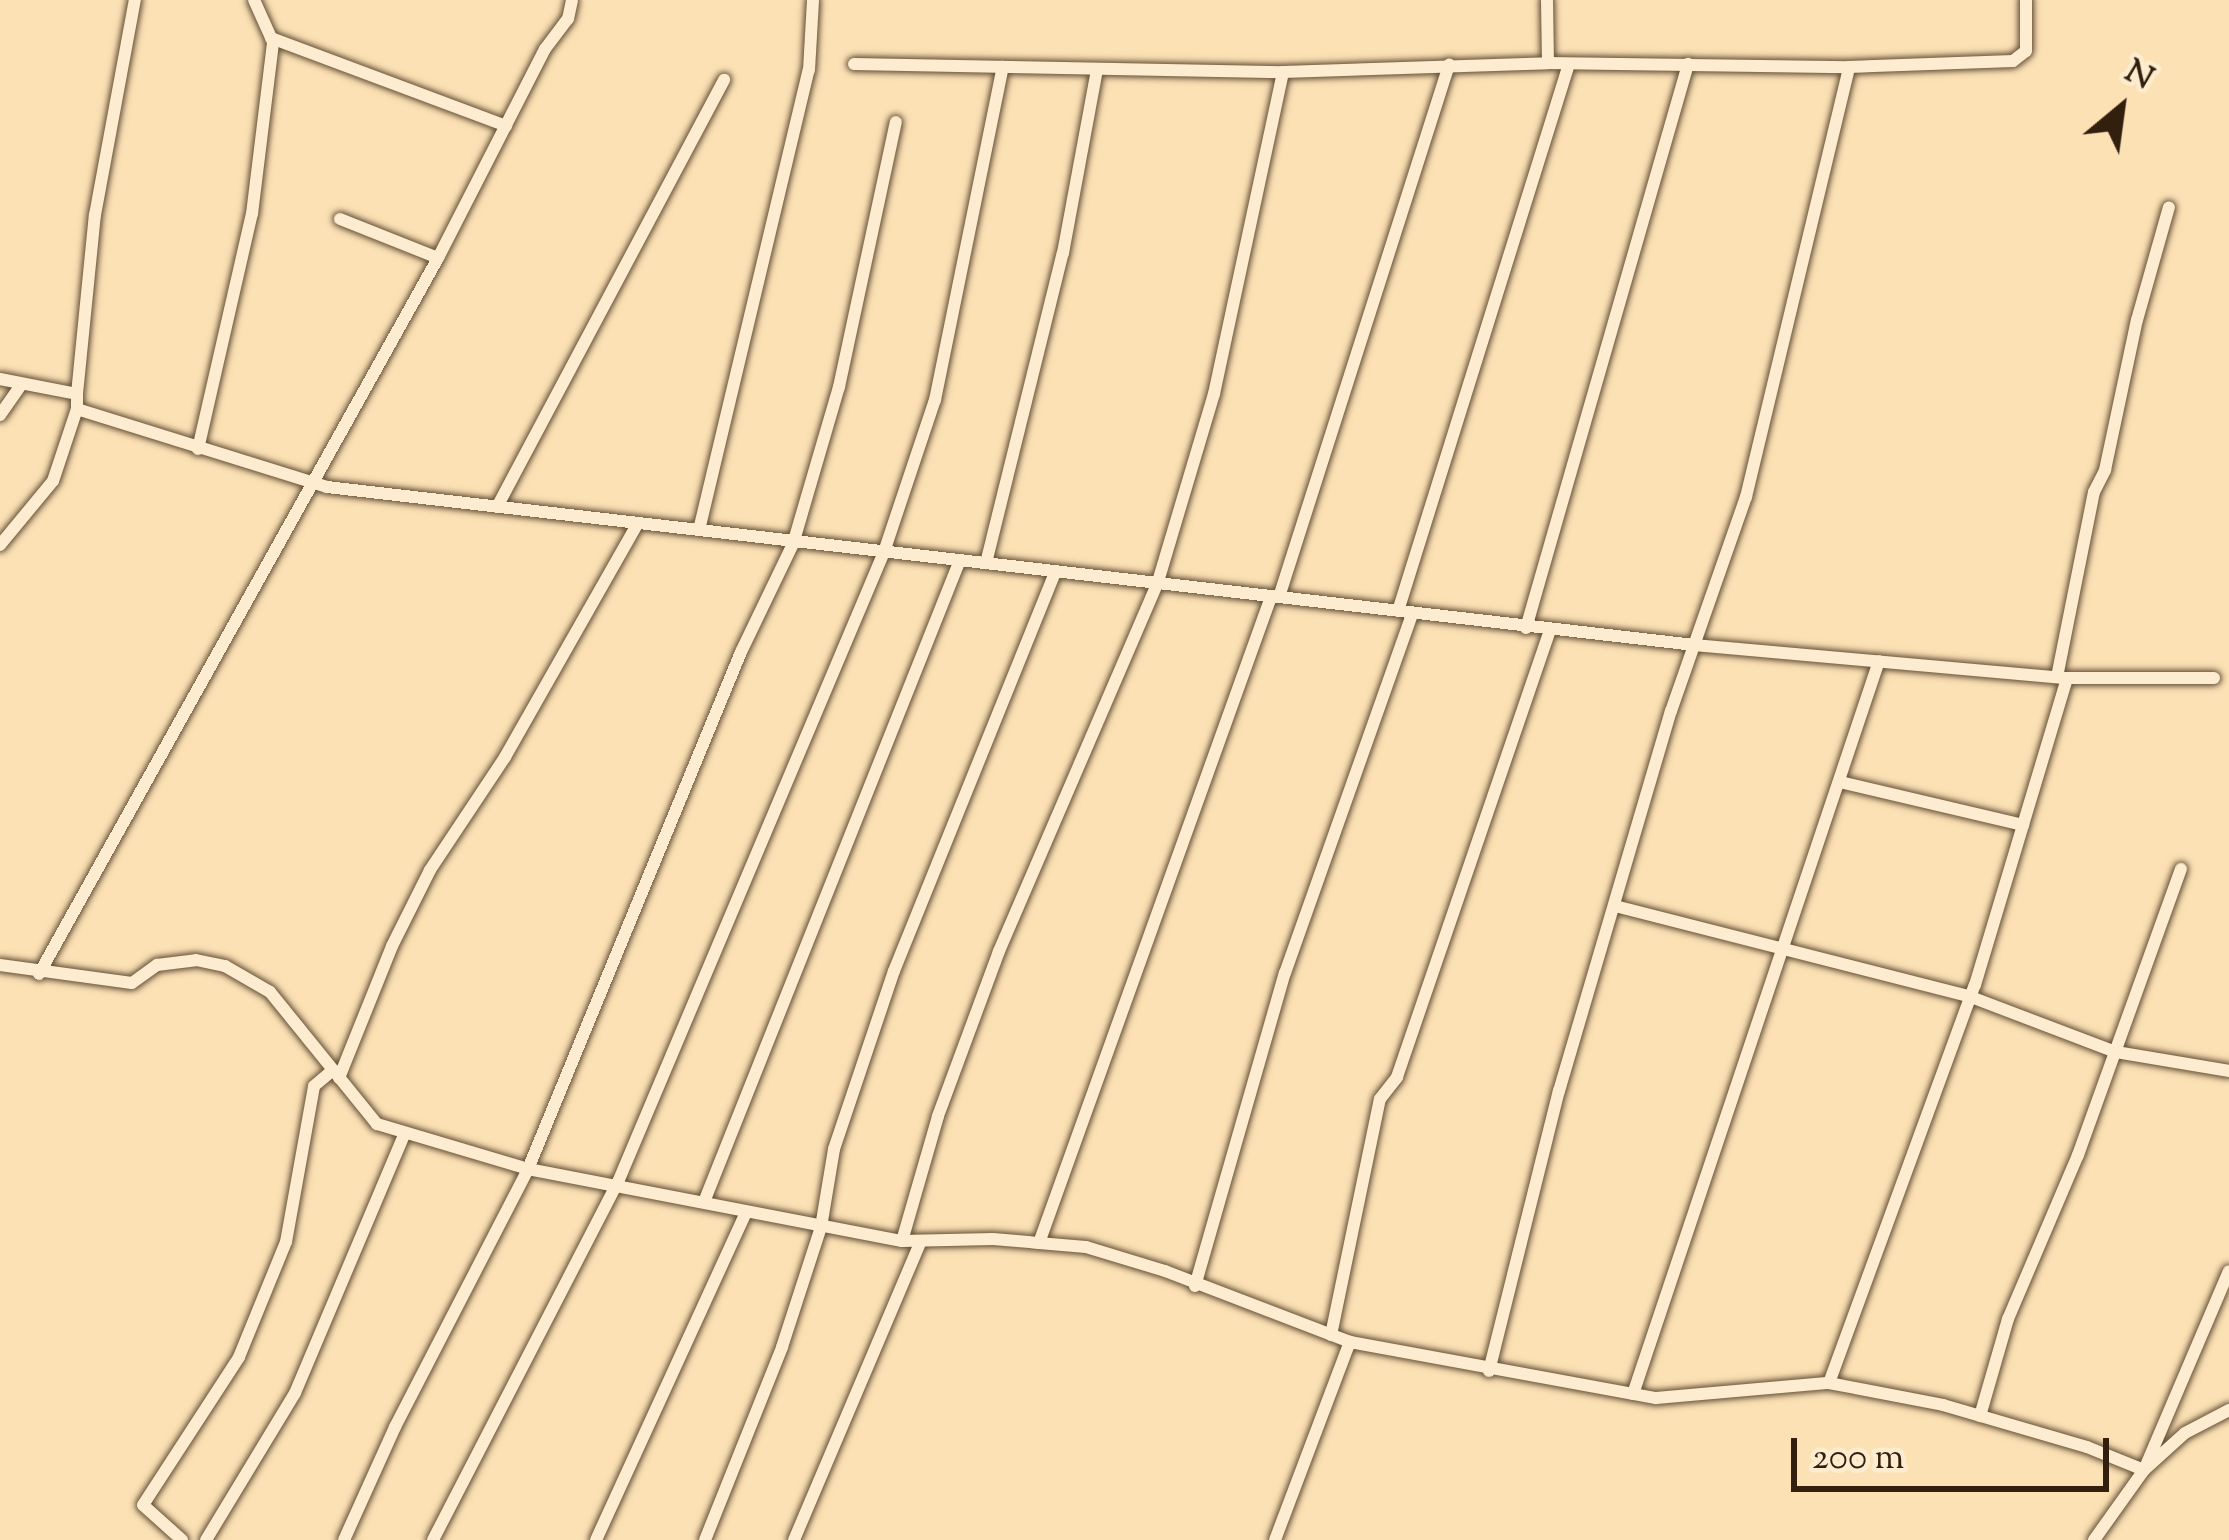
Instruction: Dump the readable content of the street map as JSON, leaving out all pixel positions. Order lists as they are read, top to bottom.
{
  "scale_bar": "200 m",
  "north": "top right"
}
